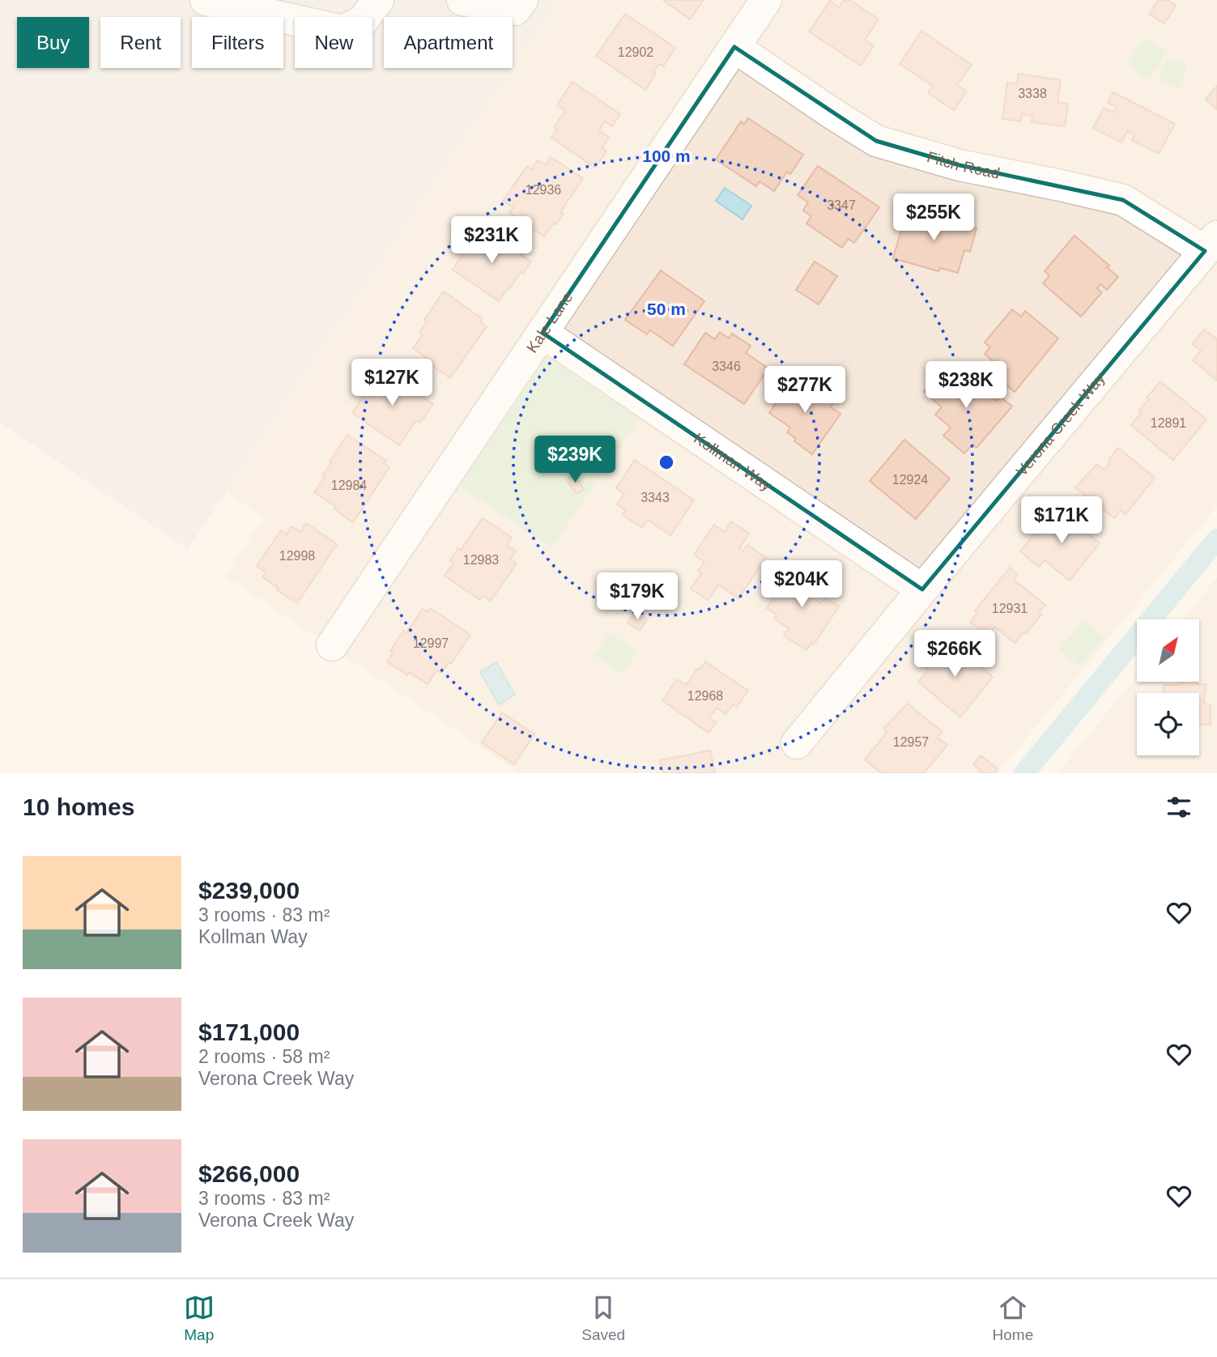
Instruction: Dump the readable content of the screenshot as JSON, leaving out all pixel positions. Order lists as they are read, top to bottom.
{
  "streets": {
    "street": [
      "Fitch Road",
      "Kale Lane",
      "Verona Creek Way",
      "Kollman Way"
    ]
  },
  "crossings": [
    ["Fitch Road", "Kale Lane"],
    ["Fitch Road", "Verona Creek Way"],
    ["Kale Lane", "Kollman Way"],
    ["Verona Creek Way", "Kollman Way"]
  ],
  "house_numbers": [
    "12902",
    "3338",
    "12936",
    "3347",
    "3346",
    "12891",
    "12924",
    "12984",
    "3343",
    "12998",
    "12983",
    "12931",
    "12997",
    "12968",
    "12957"
  ],
  "north": "top right",
  "page": {
    "chip": [
      "Buy",
      "Rent",
      "Filters",
      "New",
      "Apartment"
    ],
    "price": [
      "$255K",
      "$231K",
      "$127K",
      "$238K",
      "$277K",
      "$239K",
      "$171K",
      "$204K",
      "$179K",
      "$266K"
    ],
    "heading": "10 homes",
    "list": [
      {
        "name": "$239,000",
        "note": "3 rooms · 83 m² · Kollman Way"
      },
      {
        "name": "$171,000",
        "note": "2 rooms · 58 m² · Verona Creek Way"
      },
      {
        "name": "$266,000",
        "note": "3 rooms · 83 m² · Verona Creek Way"
      }
    ],
    "tabs": ["Map", "Saved", "Home"]
  },
  "rings": ["100 m", "50 m"]
}
